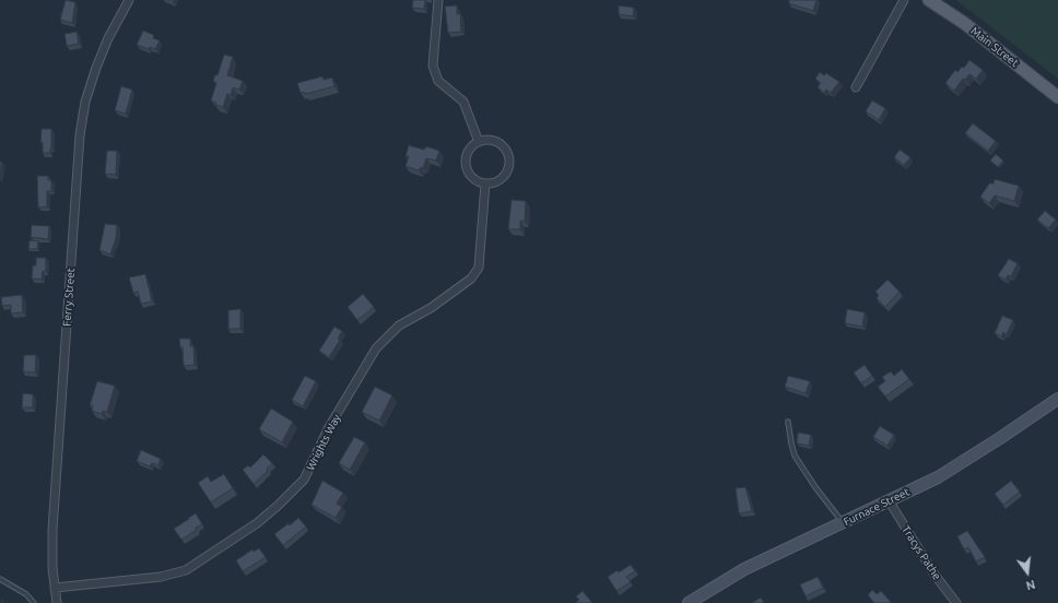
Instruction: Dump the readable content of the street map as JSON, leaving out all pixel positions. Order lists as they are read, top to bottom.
{
  "streets": {
    "main road": ["Main Street", "Furnace Street"],
    "street": ["Ferry Street", "Wrights Way", "Tracys Pathe"]
  },
  "crossings": [
    ["Ferry Street", "Wrights Way"],
    ["Furnace Street", "Tracys Pathe"]
  ],
  "north": "bottom"
}
